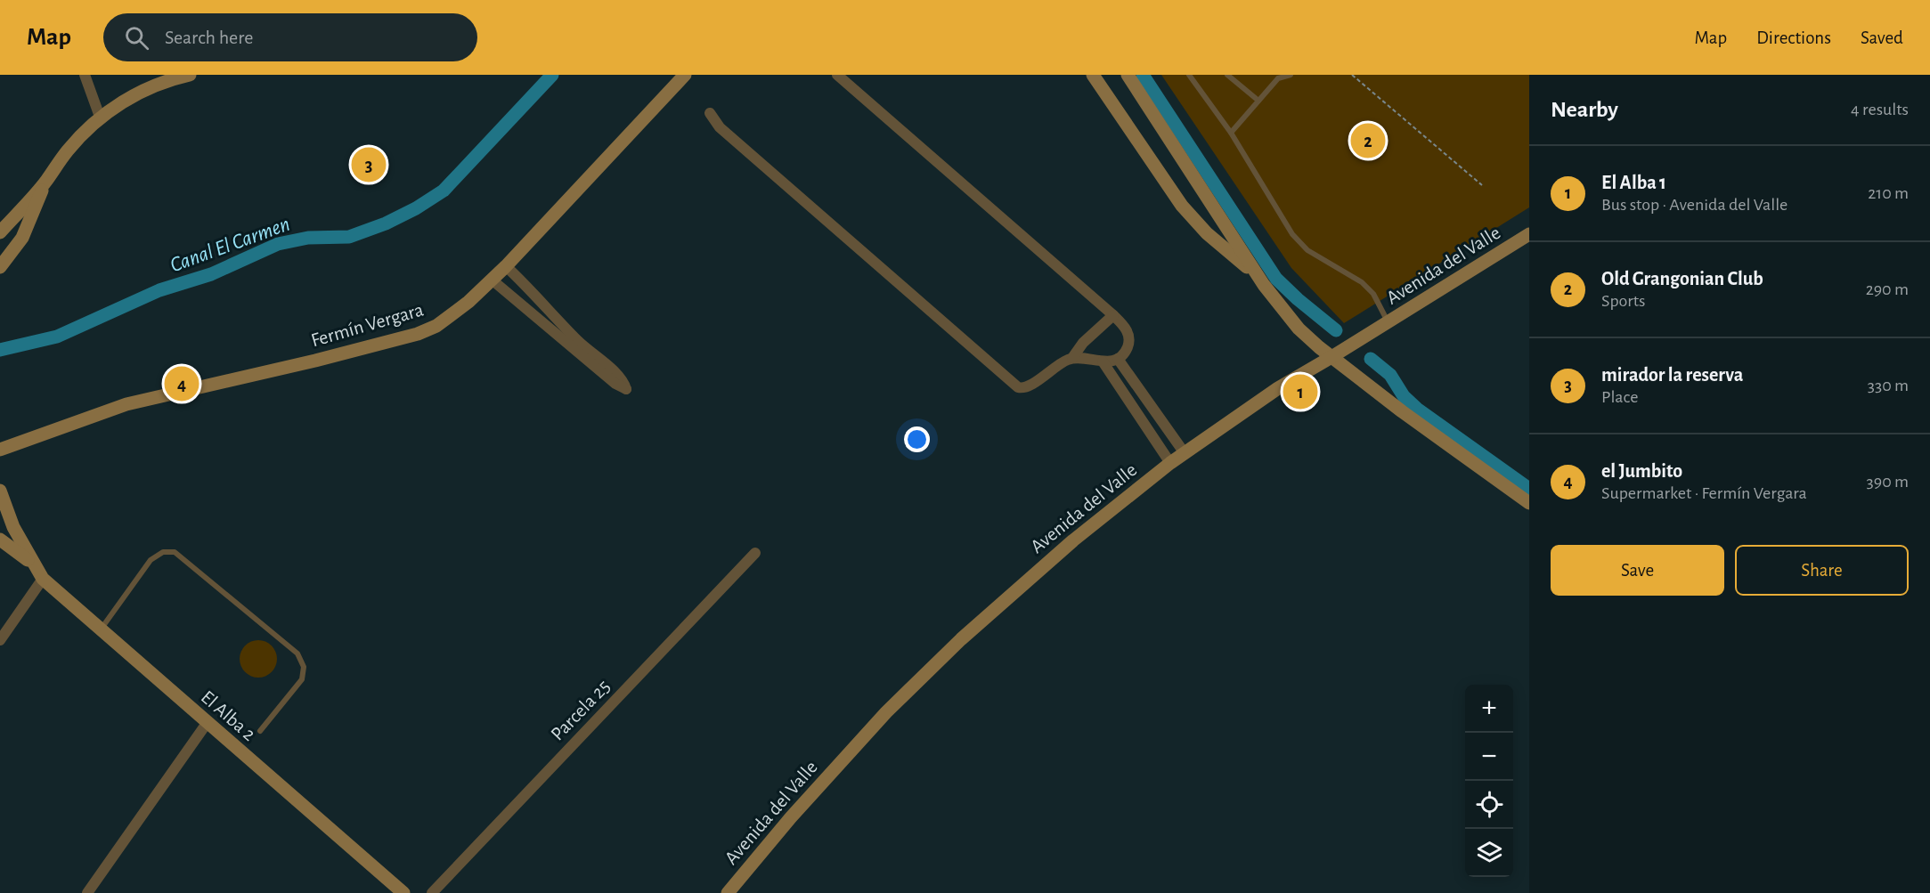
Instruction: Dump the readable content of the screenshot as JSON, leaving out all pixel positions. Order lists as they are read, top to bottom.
{
  "streets": {
    "street": [
      "Avenida del Valle",
      "Fermín Vergara",
      "Parcela 25",
      "El Alba 2"
    ]
  },
  "water": ["Canal El Carmen"],
  "page": {
    "header": "Map",
    "search": "Search here",
    "nav": ["Map", "Directions", "Saved"],
    "heading": ["Nearby", "4 results"],
    "pins": [
      "2",
      "3",
      "4",
      "1"
    ],
    "list": [
      {
        "mark": "1",
        "name": "El Alba 1",
        "note": "Bus stop · Avenida del Valle",
        "value": "210 m"
      },
      {
        "mark": "2",
        "name": "Old Grangonian Club",
        "note": "Sports",
        "value": "290 m"
      },
      {
        "mark": "3",
        "name": "mirador la reserva",
        "note": "Place",
        "value": "330 m"
      },
      {
        "mark": "4",
        "name": "el Jumbito",
        "note": "Supermarket · Fermín Vergara",
        "value": "390 m"
      }
    ],
    "buttons": ["Save", "Share"],
    "map_buttons": ["+", "−"]
  }
}
